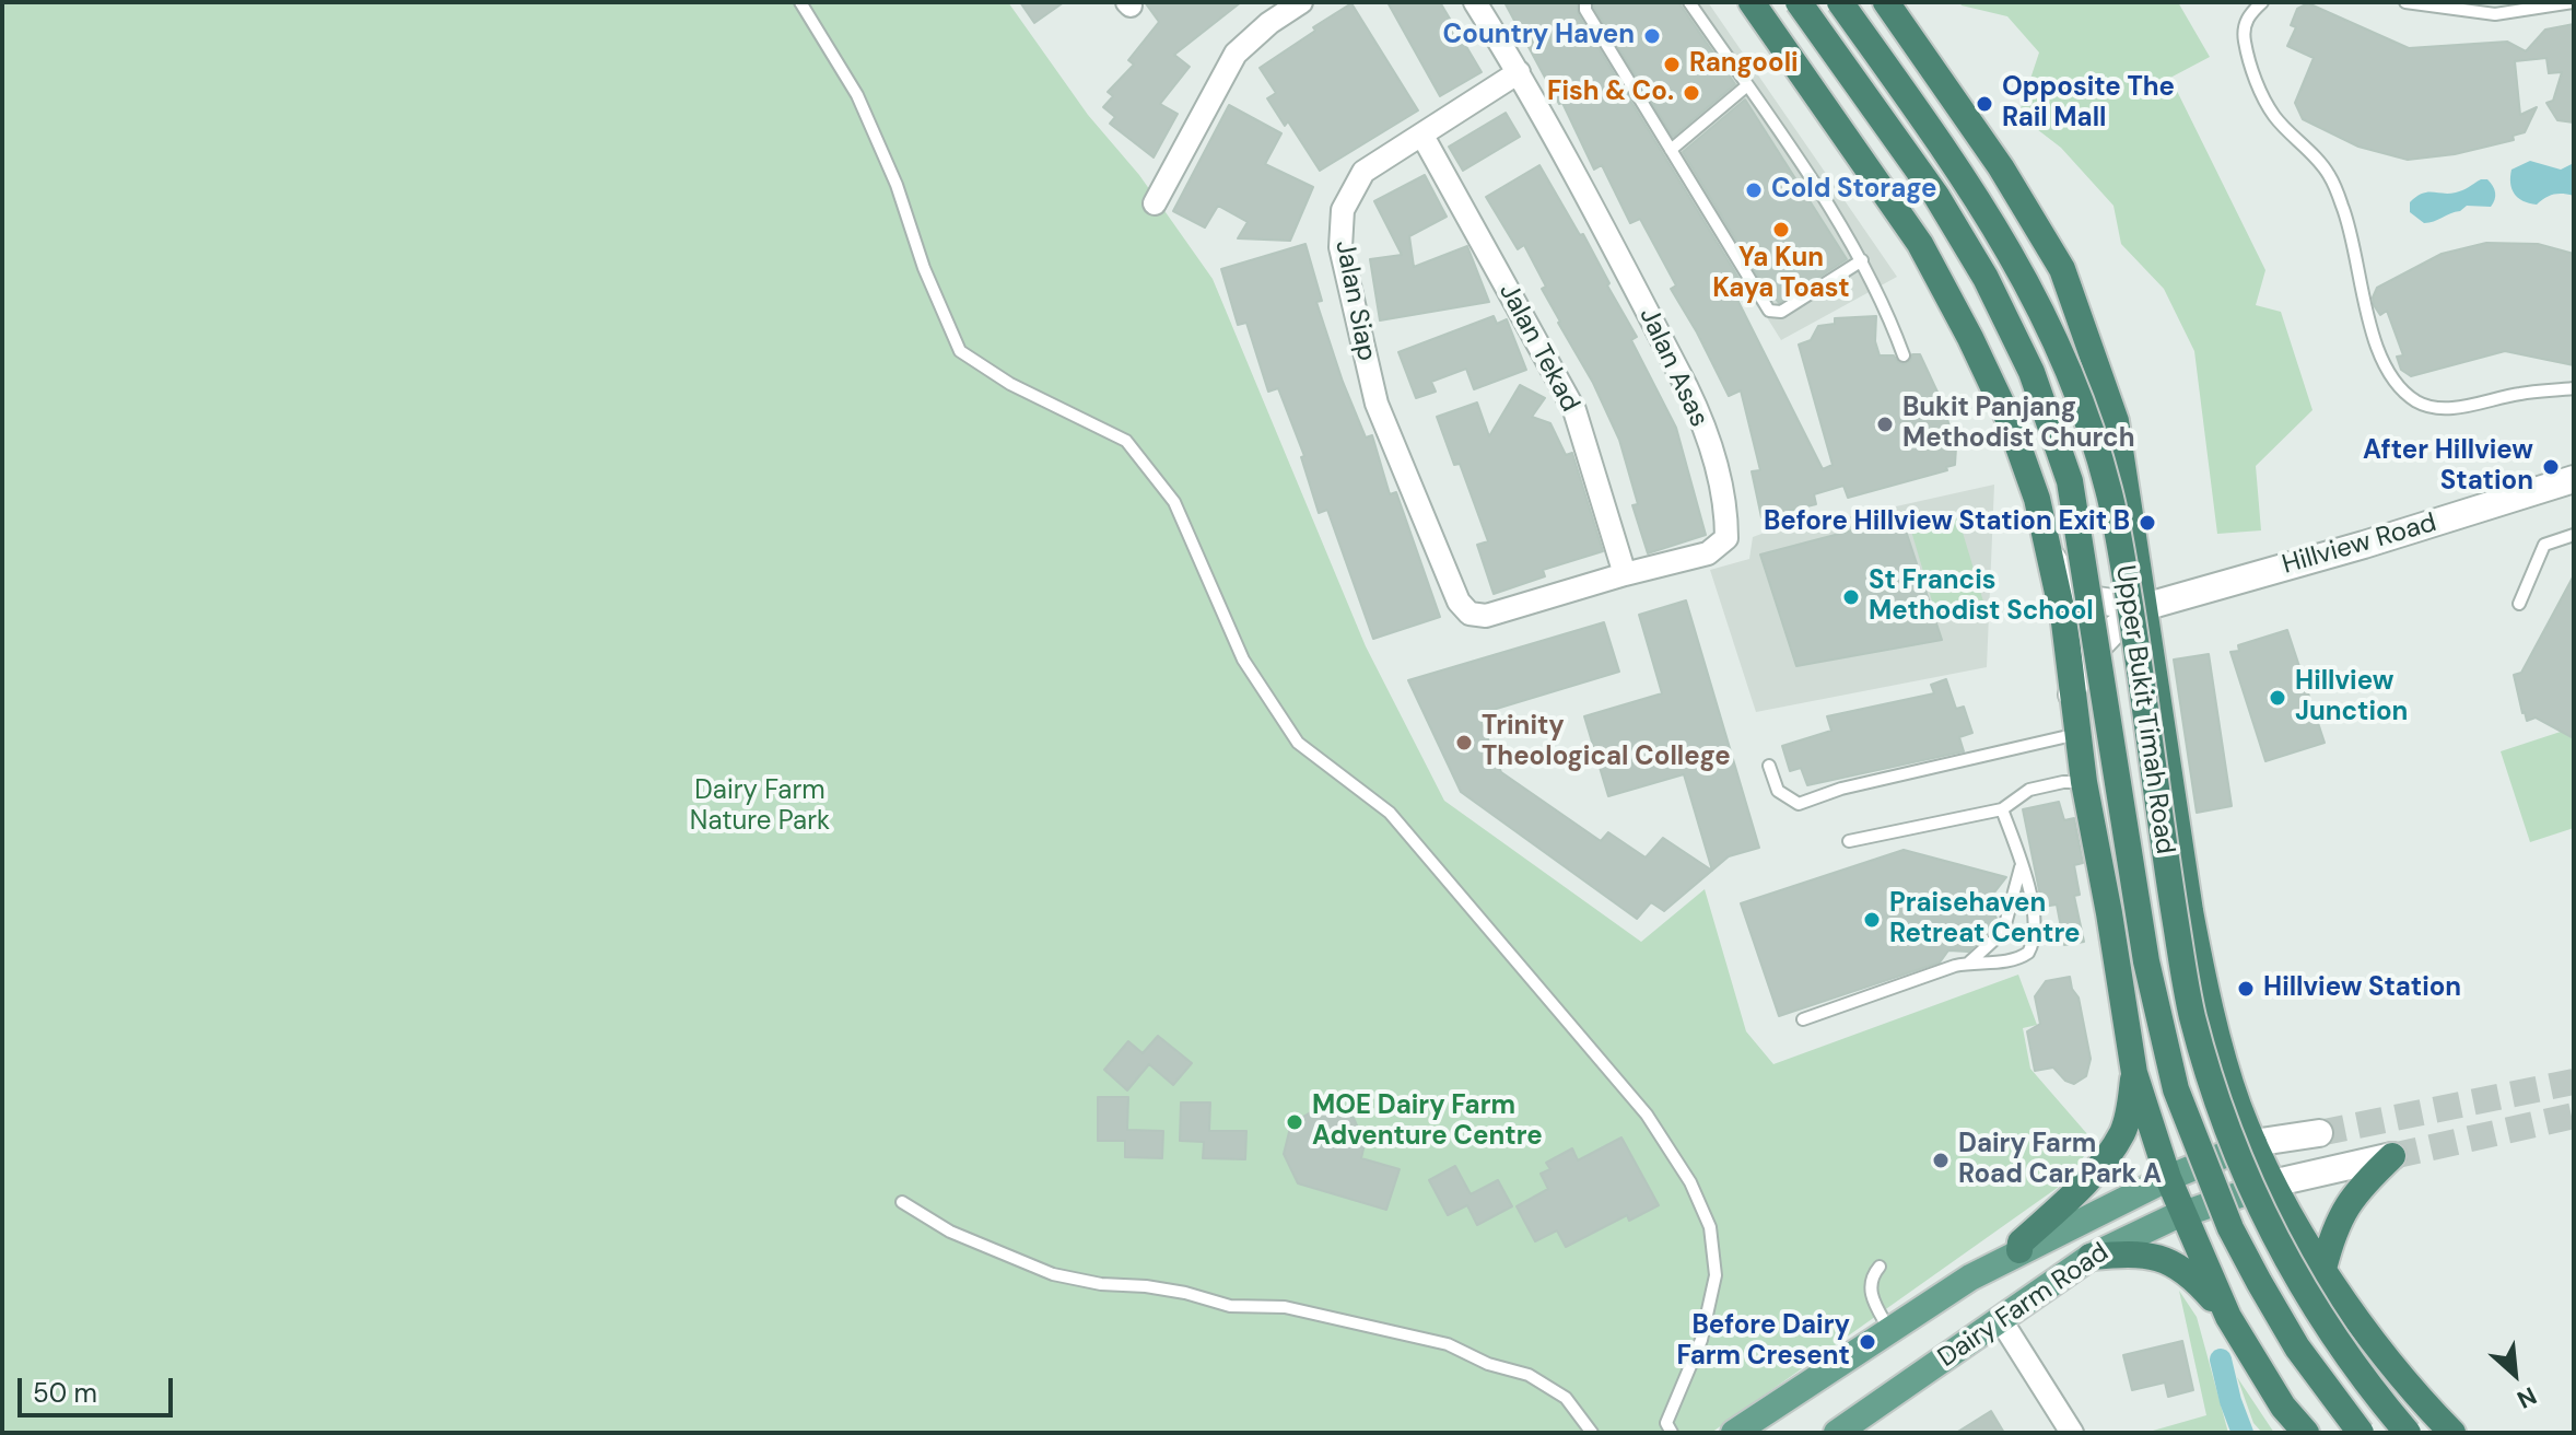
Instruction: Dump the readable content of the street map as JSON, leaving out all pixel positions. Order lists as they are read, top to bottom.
{
  "streets": {
    "highway": ["Upper Bukit Timah Road"],
    "main road": ["Dairy Farm Road"],
    "street": [
      "Jalan Siap",
      "Jalan Tekad",
      "Jalan Asas",
      "Hillview Road"
    ]
  },
  "crossings": [
    ["Jalan Siap", "Jalan Tekad"],
    ["Jalan Siap", "Jalan Asas"],
    ["Jalan Tekad", "Jalan Asas"]
  ],
  "parks": ["Dairy Farm Nature Park"],
  "places": [
    "Country Haven",
    "Rangooli",
    "Fish & Co.",
    "Opposite The Rail Mall",
    "Cold Storage",
    "Ya Kun Kaya Toast",
    "Bukit Panjang Methodist Church",
    "After Hillview Station",
    "Before Hillview Station Exit B",
    "St Francis Methodist School",
    "Hillview Junction",
    "Trinity Theological College",
    "Praisehaven Retreat Centre",
    "Hillview Station",
    "MOE Dairy Farm Adventure Centre",
    "Dairy Farm Road Car Park A",
    "Before Dairy Farm Cresent"
  ],
  "scale_bar": "50 m",
  "north": "bottom right"
}
